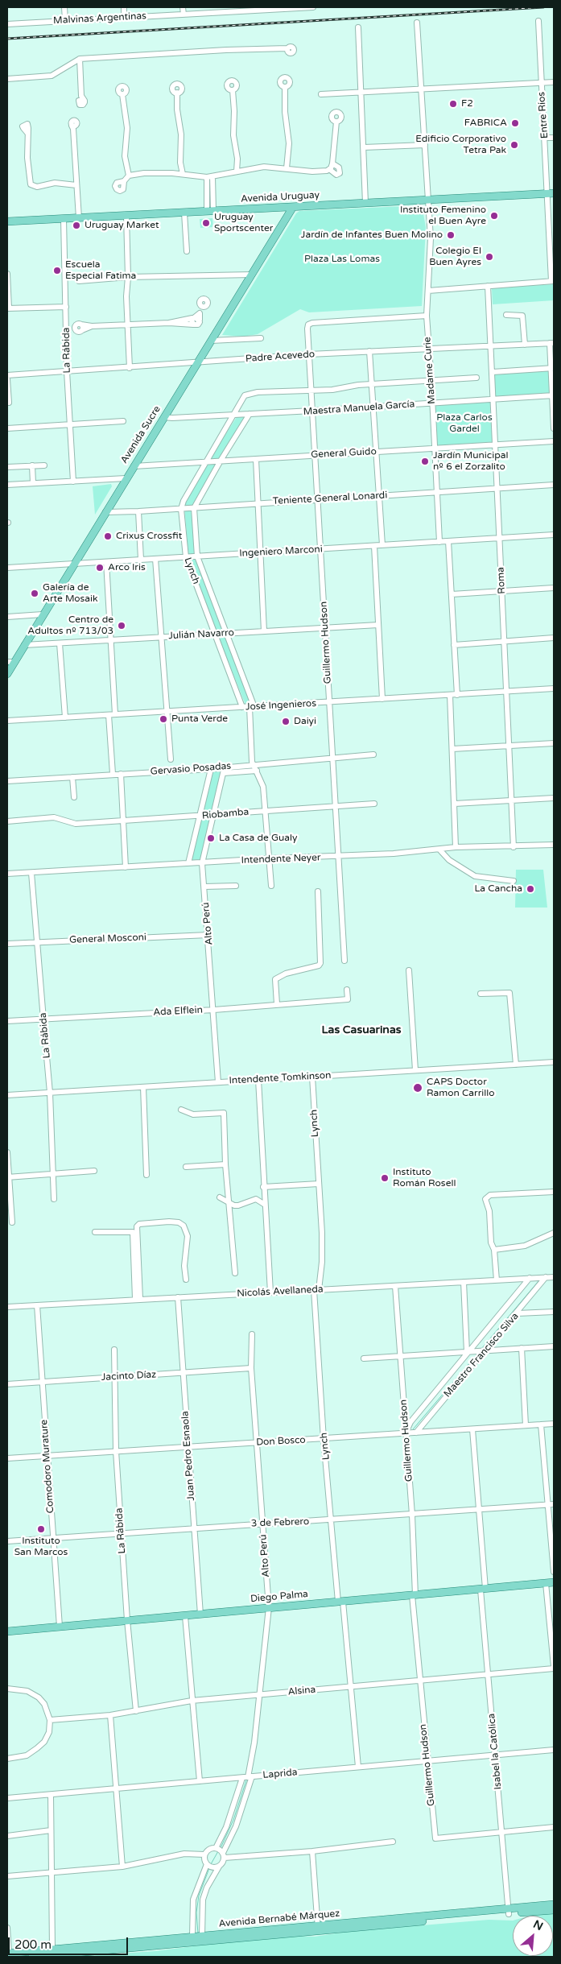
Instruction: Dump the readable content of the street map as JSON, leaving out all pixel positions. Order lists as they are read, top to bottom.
{
  "streets": {
    "main road": [
      "Avenida Uruguay",
      "Avenida Sucre",
      "Diego Palma",
      "Avenida Bernabé Márquez"
    ],
    "street": [
      "Malvinas Argentinas",
      "Entre Ríos",
      "La Rábida",
      "Padre Acevedo",
      "Madame Curie",
      "Maestra Manuela García",
      "General Guido",
      "Teniente General Lonardi",
      "Ingeniero Marconi",
      "Lynch",
      "Roma",
      "Julián Navarro",
      "Guillermo Hudson",
      "José Ingenieros",
      "Gervasio Posadas",
      "Riobamba",
      "Intendente Neyer",
      "Alto Perú",
      "General Mosconi",
      "Ada Elflein",
      "Intendente Tomkinson",
      "Nicolás Avellaneda",
      "Maestro Francisco Silva",
      "Jacinto Díaz",
      "Don Bosco",
      "Juan Pedro Esnaola",
      "Comodoro Murature",
      "3 de Febrero",
      "Alsina",
      "Isabel la Católica",
      "Laprida"
    ]
  },
  "crossings": [
    ["Entre Ríos", "Avenida Uruguay"],
    ["Avenida Uruguay", "La Rábida"],
    ["Avenida Uruguay", "Madame Curie"],
    ["Avenida Uruguay", "Avenida Sucre"],
    ["La Rábida", "Padre Acevedo"],
    ["La Rábida", "Intendente Neyer"],
    ["La Rábida", "General Mosconi"],
    ["La Rábida", "Ada Elflein"],
    ["La Rábida", "Intendente Tomkinson"],
    ["La Rábida", "Jacinto Díaz"],
    ["La Rábida", "Don Bosco"],
    ["La Rábida", "3 de Febrero"],
    ["La Rábida", "Diego Palma"],
    ["La Rábida", "Alsina"],
    ["Padre Acevedo", "Madame Curie"],
    ["Padre Acevedo", "Avenida Sucre"],
    ["Padre Acevedo", "Roma"],
    ["Padre Acevedo", "Guillermo Hudson"],
    ["Madame Curie", "Maestra Manuela García"],
    ["Madame Curie", "General Guido"],
    ["Madame Curie", "Teniente General Lonardi"],
    ["Madame Curie", "Ingeniero Marconi"],
    ["Madame Curie", "Guillermo Hudson"],
    ["Maestra Manuela García", "Avenida Sucre"],
    ["Maestra Manuela García", "Lynch"],
    ["Maestra Manuela García", "Roma"],
    ["Maestra Manuela García", "Guillermo Hudson"],
    ["Avenida Sucre", "General Guido"],
    ["Avenida Sucre", "Teniente General Lonardi"],
    ["Avenida Sucre", "Ingeniero Marconi"],
    ["Avenida Sucre", "Julián Navarro"],
    ["General Guido", "Lynch"],
    ["General Guido", "Roma"],
    ["General Guido", "Guillermo Hudson"],
    ["Teniente General Lonardi", "Lynch"],
    ["Teniente General Lonardi", "Roma"],
    ["Teniente General Lonardi", "Guillermo Hudson"],
    ["Ingeniero Marconi", "Lynch"],
    ["Ingeniero Marconi", "Roma"],
    ["Ingeniero Marconi", "Guillermo Hudson"],
    ["Lynch", "Julián Navarro"],
    ["Lynch", "Guillermo Hudson"],
    ["Lynch", "José Ingenieros"],
    ["Lynch", "Gervasio Posadas"],
    ["Lynch", "Riobamba"],
    ["Lynch", "Intendente Neyer"],
    ["Lynch", "Intendente Tomkinson"],
    ["Lynch", "Nicolás Avellaneda"],
    ["Lynch", "Don Bosco"],
    ["Lynch", "3 de Febrero"],
    ["Lynch", "Diego Palma"],
    ["Lynch", "Alsina"],
    ["Lynch", "Laprida"],
    ["Roma", "José Ingenieros"],
    ["Roma", "Intendente Neyer"],
    ["Julián Navarro", "Guillermo Hudson"],
    ["Guillermo Hudson", "José Ingenieros"],
    ["Guillermo Hudson", "Gervasio Posadas"],
    ["Guillermo Hudson", "Riobamba"],
    ["Guillermo Hudson", "Intendente Neyer"],
    ["Guillermo Hudson", "Nicolás Avellaneda"],
    ["Guillermo Hudson", "Maestro Francisco Silva"],
    ["Guillermo Hudson", "Don Bosco"],
    ["Guillermo Hudson", "3 de Febrero"],
    ["Guillermo Hudson", "Diego Palma"],
    ["Guillermo Hudson", "Alsina"],
    ["Guillermo Hudson", "Isabel la Católica"],
    ["Guillermo Hudson", "Laprida"],
    ["Gervasio Posadas", "Alto Perú"],
    ["Riobamba", "Alto Perú"],
    ["Intendente Neyer", "Alto Perú"],
    ["Alto Perú", "General Mosconi"],
    ["Alto Perú", "Ada Elflein"],
    ["Alto Perú", "Intendente Tomkinson"],
    ["Alto Perú", "Jacinto Díaz"],
    ["Alto Perú", "Don Bosco"],
    ["Alto Perú", "3 de Febrero"],
    ["Alto Perú", "Diego Palma"],
    ["Alto Perú", "Alsina"],
    ["Alto Perú", "Laprida"],
    ["Nicolás Avellaneda", "Maestro Francisco Silva"],
    ["Nicolás Avellaneda", "Juan Pedro Esnaola"],
    ["Nicolás Avellaneda", "Comodoro Murature"],
    ["Maestro Francisco Silva", "Don Bosco"],
    ["Jacinto Díaz", "Juan Pedro Esnaola"],
    ["Jacinto Díaz", "Comodoro Murature"],
    ["Don Bosco", "Juan Pedro Esnaola"],
    ["Don Bosco", "Comodoro Murature"],
    ["Don Bosco", "Isabel la Católica"],
    ["Juan Pedro Esnaola", "3 de Febrero"],
    ["Juan Pedro Esnaola", "Diego Palma"],
    ["Comodoro Murature", "3 de Febrero"],
    ["Comodoro Murature", "Diego Palma"],
    ["3 de Febrero", "Isabel la Católica"],
    ["Diego Palma", "Isabel la Católica"],
    ["Alsina", "Isabel la Católica"],
    ["Isabel la Católica", "Laprida"],
    ["Isabel la Católica", "Avenida Bernabé Márquez"]
  ],
  "districts": ["Las Casuarinas"],
  "parks": ["Plaza Las Lomas", "Plaza Carlos Gardel"],
  "places": [
    "F2",
    "FABRICA",
    "Edificio Corporativo Tetra Pak",
    "Instituto Femenino el Buen Ayre",
    "Uruguay Sportscenter",
    "Uruguay Market",
    "Jardín de Infantes Buen Molino",
    "Colegio El Buen Ayres",
    "Escuela Especial Fatima",
    "Jardín Municipal nº 6 el Zorzalito",
    "Crixus Crossfit",
    "Arco Iris",
    "Galería de Arte Mosaik",
    "Centro de Adultos nº 713/03",
    "Punta Verde",
    "Daiyi",
    "La Casa de Gualy",
    "La Cancha",
    "CAPS Doctor Ramon Carrillo",
    "Instituto Román Rosell",
    "Instituto San Marcos"
  ],
  "scale_bar": "200 m",
  "north": "top right"
}
